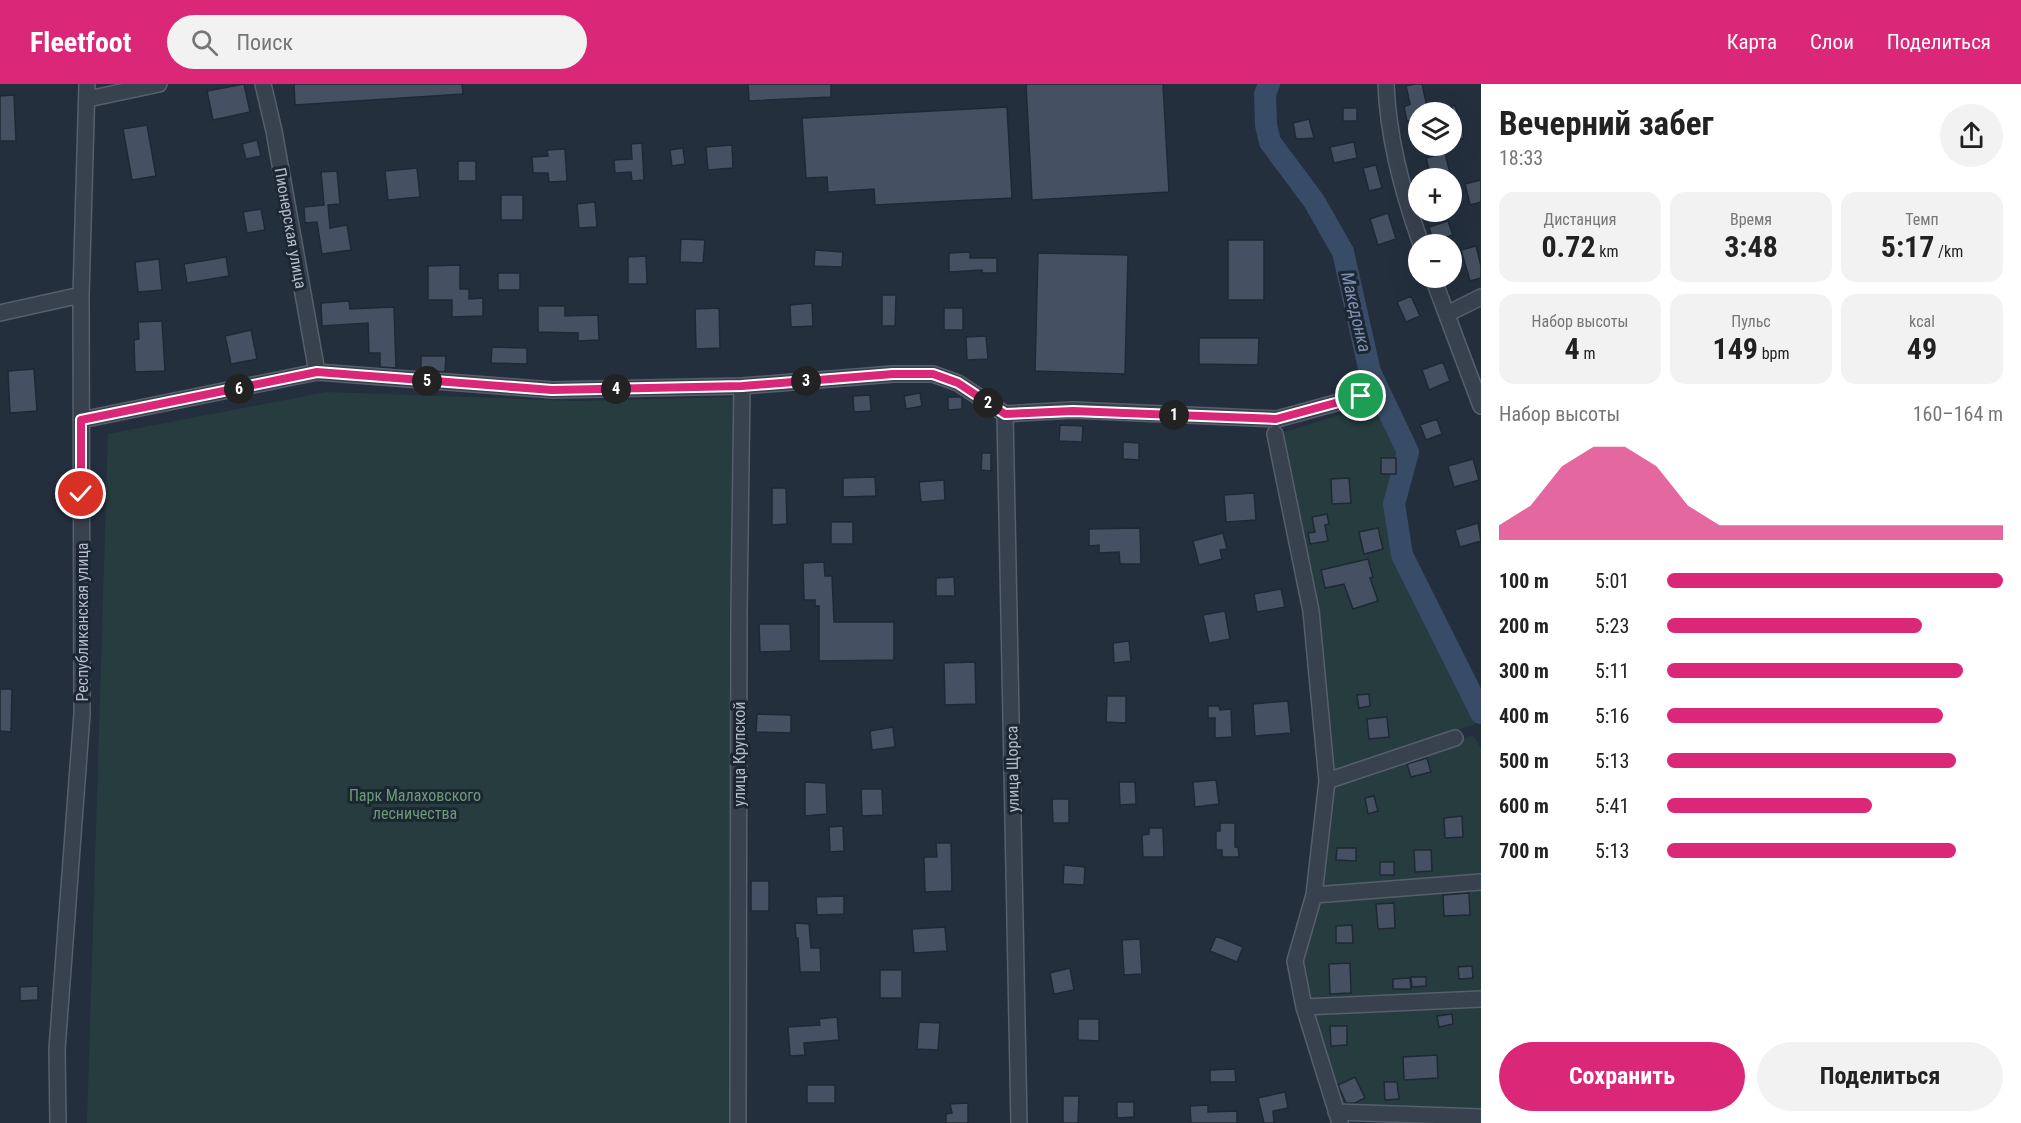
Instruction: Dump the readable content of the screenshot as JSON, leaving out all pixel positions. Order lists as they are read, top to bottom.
{
  "streets": {
    "street": [
      "Пионерская улица",
      "Республиканская улица",
      "улица Крупской",
      "улица Щорса"
    ]
  },
  "water": ["Македонка"],
  "parks": ["Парк Малаховского лесничества"],
  "page": {
    "header": "Fleetfoot",
    "search": "Поиск",
    "nav": ["Карта", "Слои", "Поделиться"],
    "heading": ["Вечерний забег", "18:33"],
    "map_buttons": ["+", "−"],
    "stats": [
      ["Дистанция", "0.72 km"],
      ["Время", "3:48"],
      ["Темп", "5:17 /km"],
      ["Набор высоты", "4 m"],
      ["Пульс", "149 bpm"],
      ["kcal", "49"]
    ],
    "pins": [
      "3",
      "5",
      "4",
      "6",
      "2",
      "1"
    ],
    "chart": ["Набор высоты", "160–164 m"],
    "list": [
      {
        "name": "100 m",
        "note": "5:01"
      },
      {
        "name": "200 m",
        "note": "5:23"
      },
      {
        "name": "300 m",
        "note": "5:11"
      },
      {
        "name": "400 m",
        "note": "5:16"
      },
      {
        "name": "500 m",
        "note": "5:13"
      },
      {
        "name": "600 m",
        "note": "5:41"
      },
      {
        "name": "700 m",
        "note": "5:13"
      }
    ],
    "buttons": ["Сохранить", "Поделиться"]
  }
}
